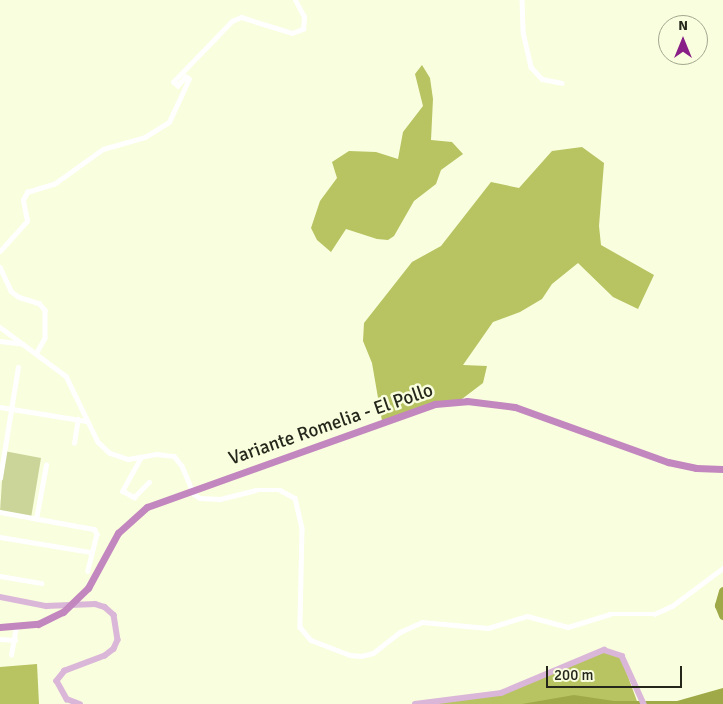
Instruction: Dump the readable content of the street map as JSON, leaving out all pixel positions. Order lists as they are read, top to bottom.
{
  "streets": {
    "highway": ["Variante Romelia - El Pollo"]
  },
  "scale_bar": "200 m",
  "north": "top"
}
